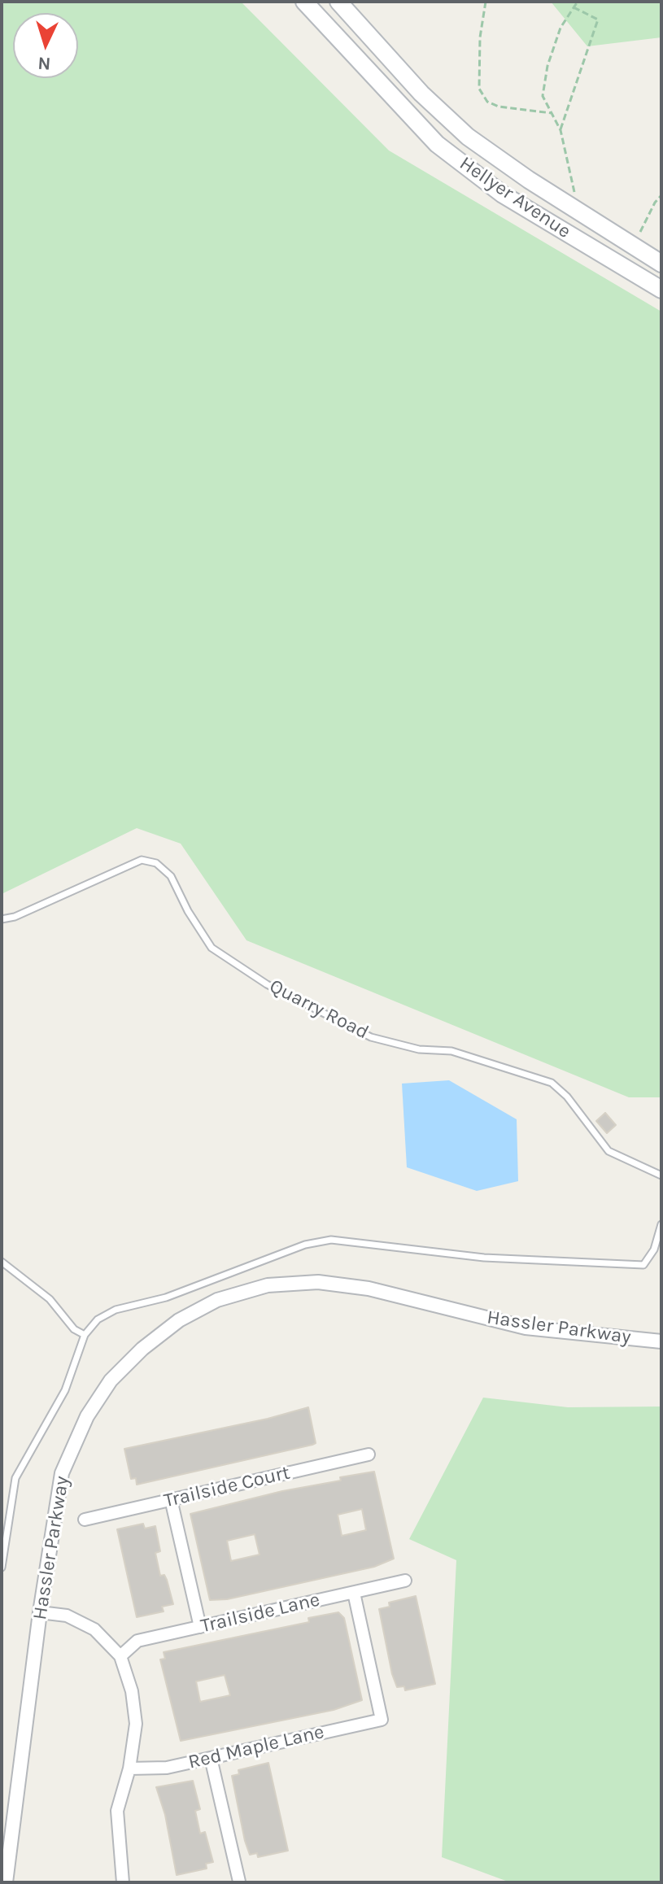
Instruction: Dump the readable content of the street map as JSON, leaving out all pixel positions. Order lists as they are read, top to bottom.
{
  "streets": {
    "main road": ["Hellyer Avenue"],
    "street": [
      "Hassler Parkway",
      "Trailside Court",
      "Trailside Lane",
      "Red Maple Lane"
    ],
    "lane": ["Quarry Road"]
  },
  "crossings": [
    ["Trailside Lane", "Red Maple Lane"]
  ],
  "north": "bottom"
}
